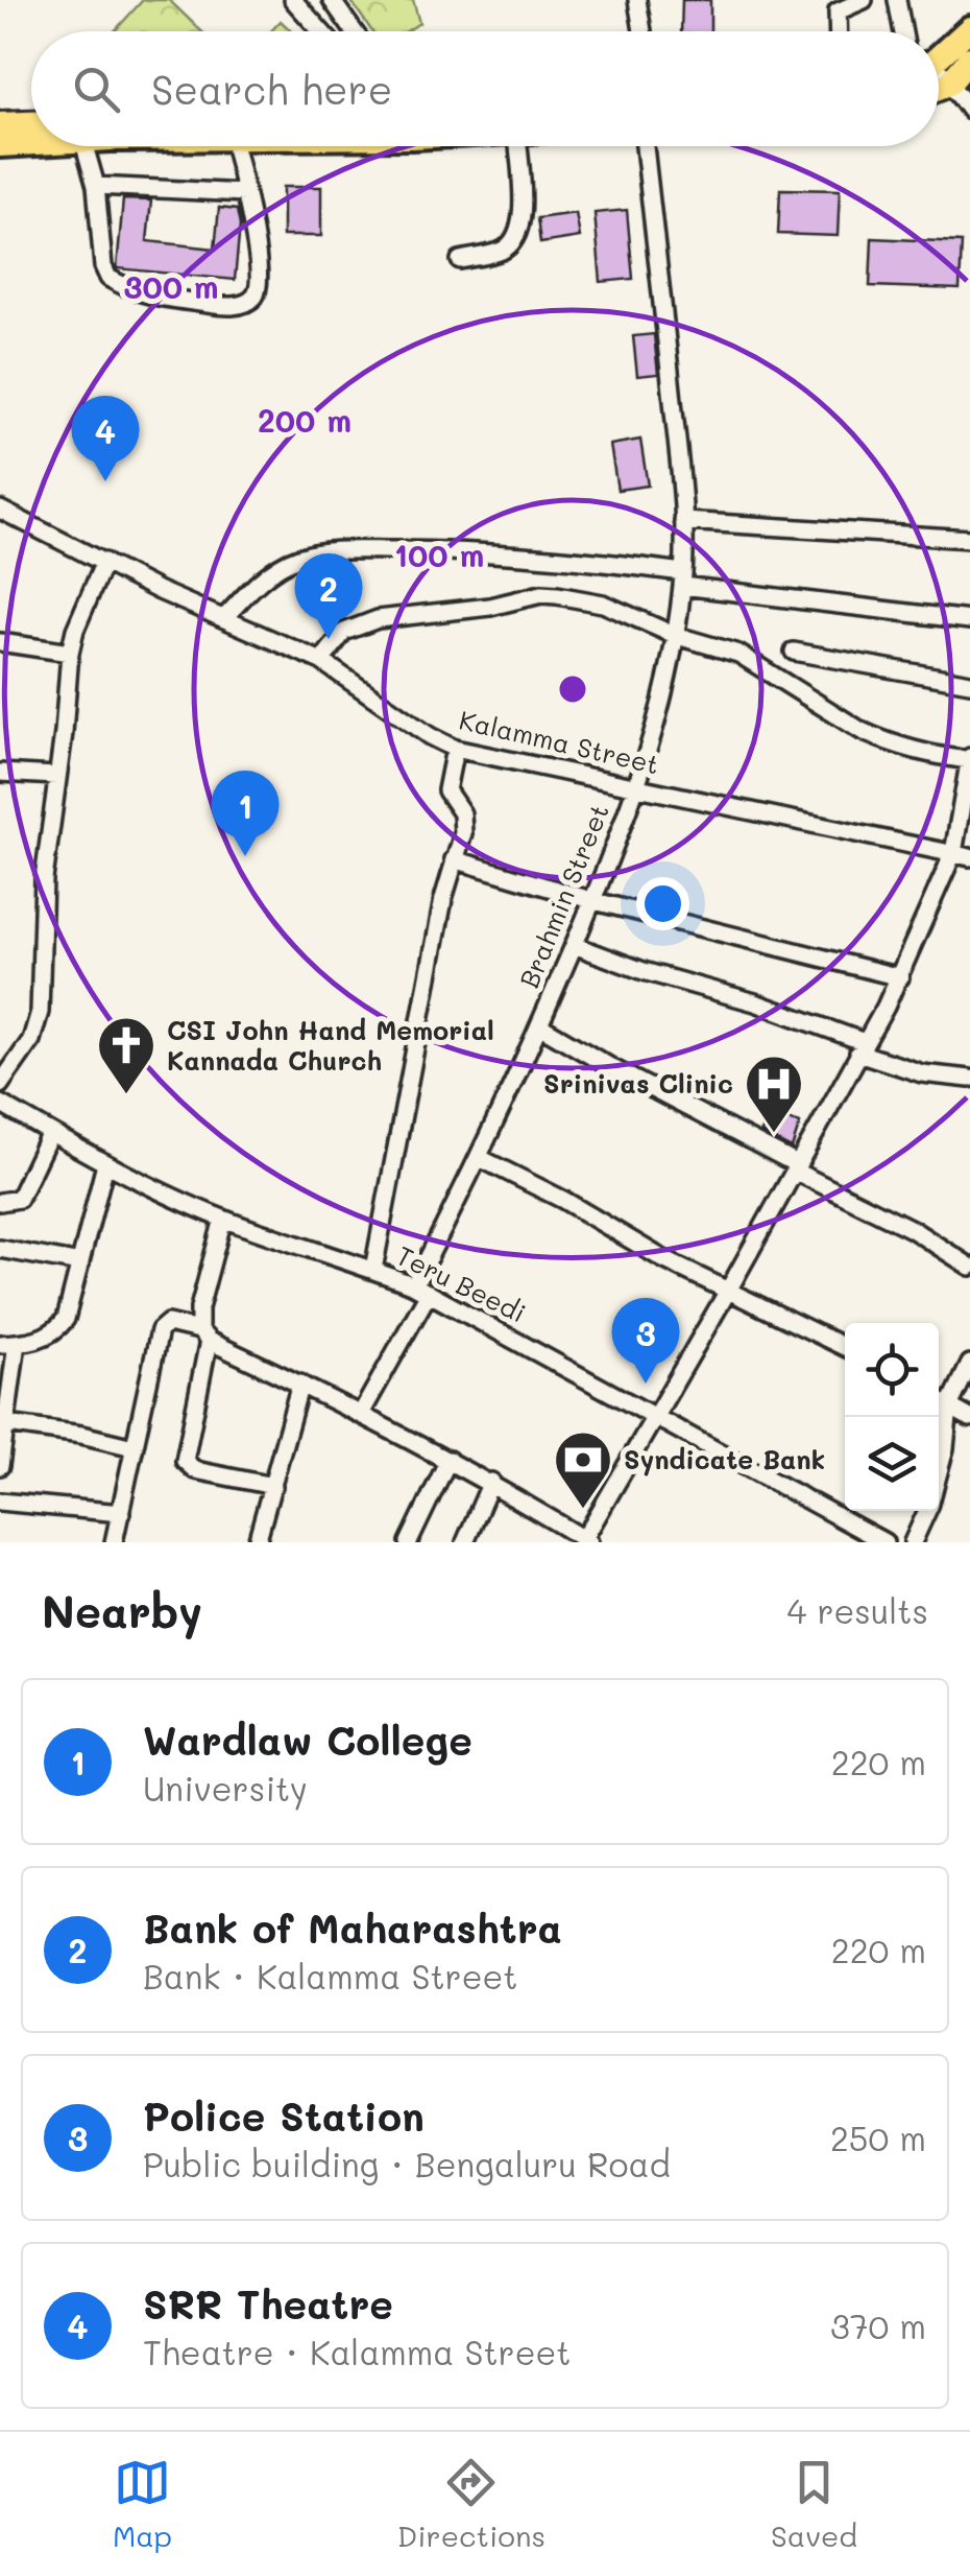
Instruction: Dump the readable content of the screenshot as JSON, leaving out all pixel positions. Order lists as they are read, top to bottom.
{
  "streets": {
    "street": ["Kalamma Street", "Brahmin Street", "Teru Beedi"]
  },
  "crossings": [
    ["Kalamma Street", "Brahmin Street"],
    ["Brahmin Street", "Teru Beedi"]
  ],
  "places": {
    "church": ["CSI John Hand Memorial Kannada Church"],
    "hospital": ["Srinivas Clinic"],
    "bank": ["Syndicate Bank"]
  },
  "page": {
    "search": "Search here",
    "pins": [
      "4",
      "2",
      "1",
      "3"
    ],
    "heading": ["Nearby", "4 results"],
    "list": [
      {
        "mark": "1",
        "name": "Wardlaw College",
        "note": "University",
        "value": "220 m"
      },
      {
        "mark": "2",
        "name": "Bank of Maharashtra",
        "note": "Bank · Kalamma Street",
        "value": "220 m"
      },
      {
        "mark": "3",
        "name": "Police Station",
        "note": "Public building · Bengaluru Road",
        "value": "250 m"
      },
      {
        "mark": "4",
        "name": "SRR Theatre",
        "note": "Theatre · Kalamma Street",
        "value": "370 m"
      }
    ],
    "nav": ["Map", "Directions", "Saved"]
  },
  "rings": ["300 m", "200 m", "100 m"]
}
